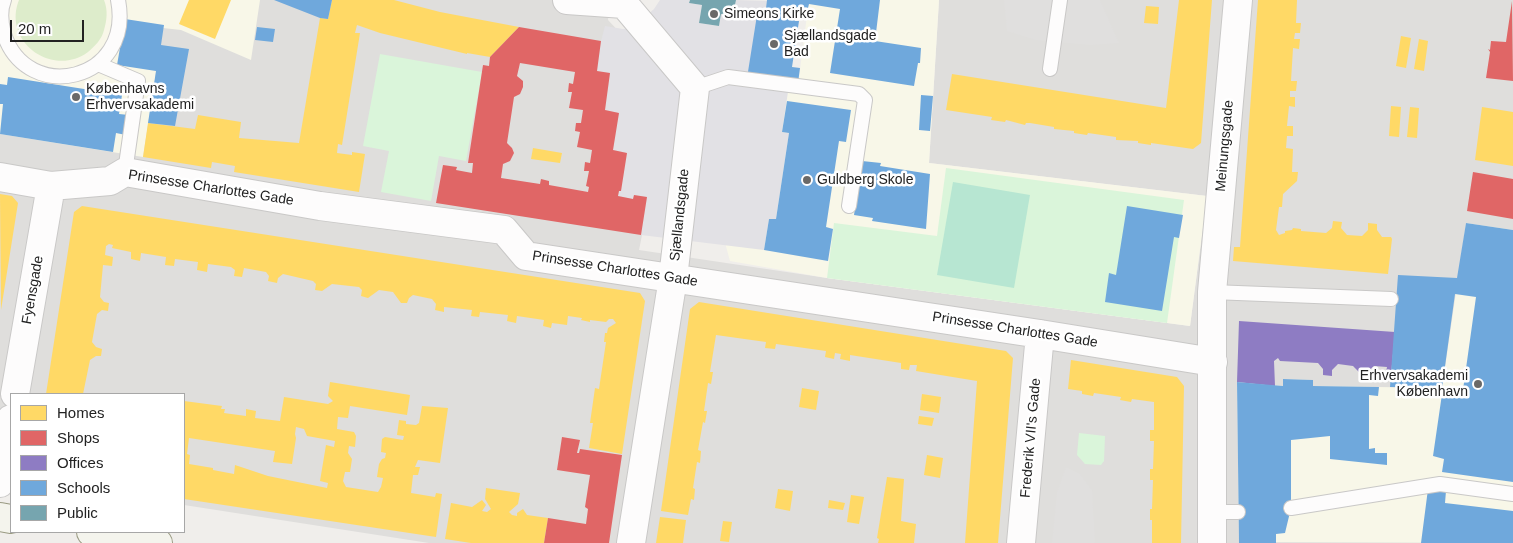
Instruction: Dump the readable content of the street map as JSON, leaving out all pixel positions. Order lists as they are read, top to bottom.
{
  "streets": {
    "street": [
      "Meinungsgade",
      "Prinsesse Charlottes Gade",
      "Sjællandsgade",
      "Fyensgade",
      "Frederik VII's Gade"
    ]
  },
  "crossings": [
    ["Meinungsgade", "Prinsesse Charlottes Gade"],
    ["Prinsesse Charlottes Gade", "Sjællandsgade"],
    ["Prinsesse Charlottes Gade", "Fyensgade"],
    ["Prinsesse Charlottes Gade", "Frederik VII's Gade"]
  ],
  "places": [
    "Simeons Kirke",
    "Sjællandsgade Bad",
    "Københavns Erhvervsakademi",
    "Guldberg Skole",
    "Erhvervsakademi København"
  ],
  "legend": [
    "Homes",
    "Shops",
    "Offices",
    "Schools",
    "Public"
  ],
  "scale_bar": "20 m"
}
